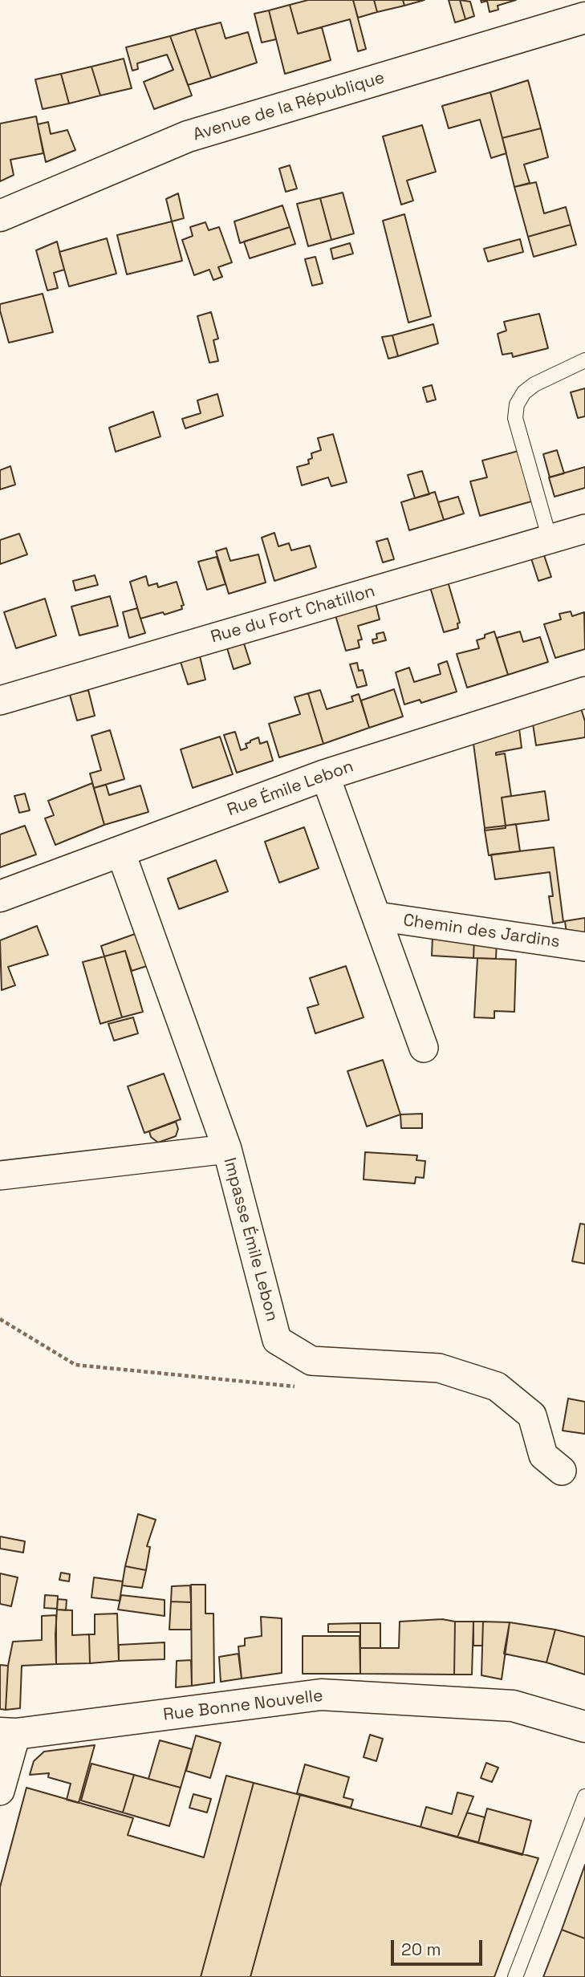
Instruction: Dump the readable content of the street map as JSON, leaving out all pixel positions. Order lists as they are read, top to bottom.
{
  "streets": {
    "main road": ["Avenue de la République", "Rue Émile Lebon", "Rue Bonne Nouvelle"],
    "street": ["Rue du Fort Chatillon", "Chemin des Jardins", "Impasse Émile Lebon"]
  },
  "crossings": [
    ["Rue Émile Lebon", "Chemin des Jardins"],
    ["Rue Émile Lebon", "Impasse Émile Lebon"]
  ],
  "scale_bar": "20 m"
}
